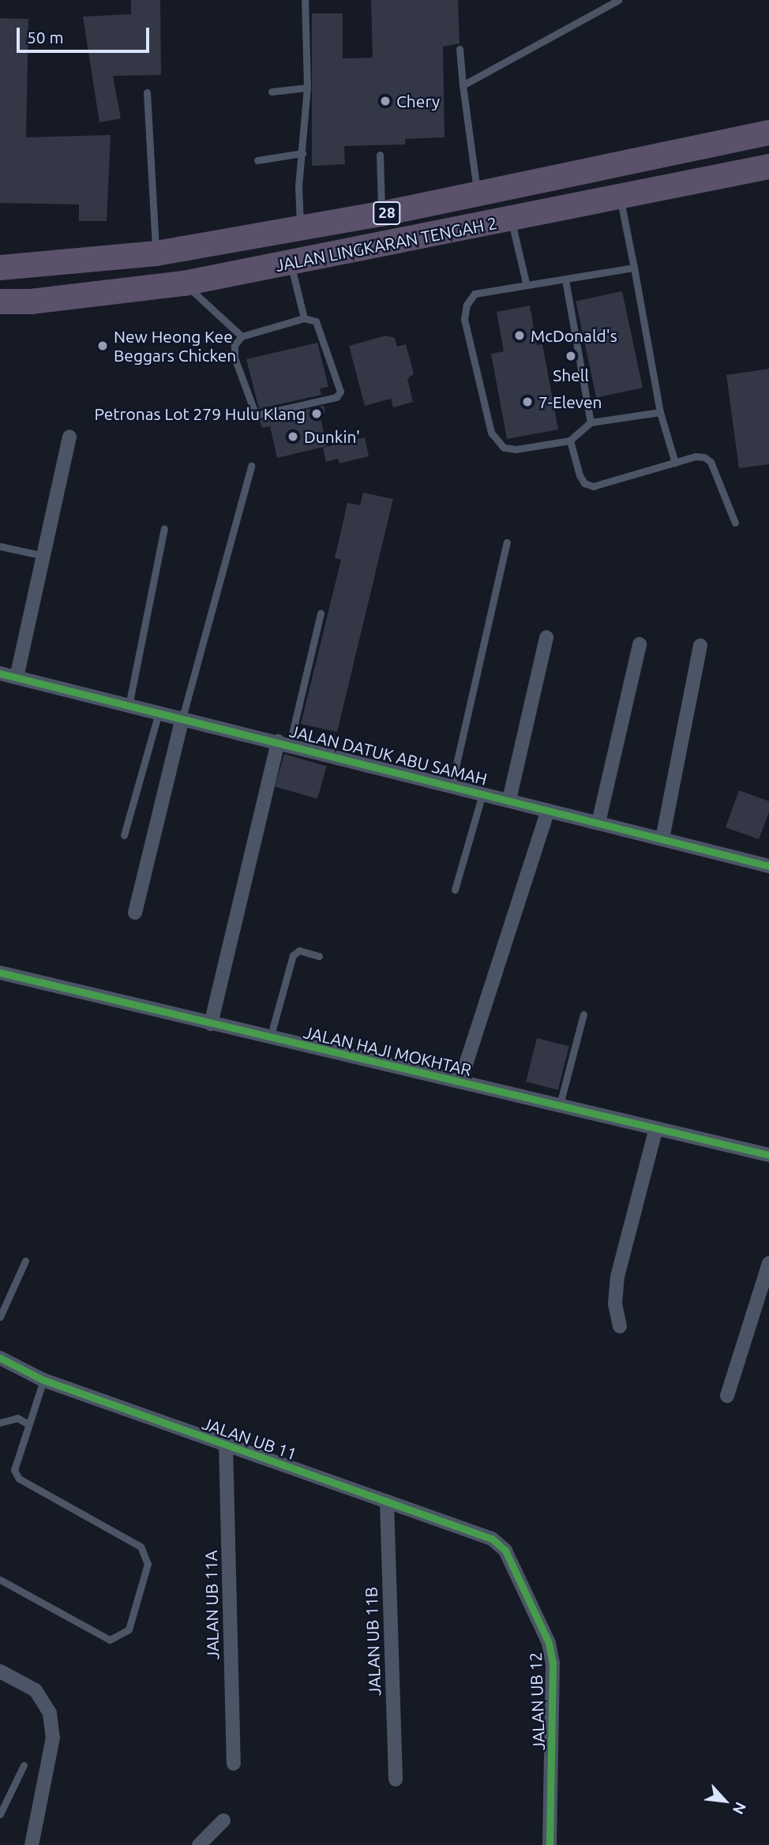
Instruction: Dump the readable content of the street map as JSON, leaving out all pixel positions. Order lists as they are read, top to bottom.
{
  "streets": {
    "highway": ["28", "JALAN LINGKARAN TENGAH 2"],
    "street": [
      "JALAN DATUK ABU SAMAH",
      "JALAN HAJI MOKHTAR",
      "JALAN UB 11",
      "JALAN UB 11A",
      "JALAN UB 11B",
      "JALAN UB 12"
    ]
  },
  "crossings": [
    ["JALAN UB 11", "JALAN UB 11A"],
    ["JALAN UB 11", "JALAN UB 11B"],
    ["JALAN UB 11", "JALAN UB 12"]
  ],
  "places": [
    "Chery",
    "McDonald's",
    "New Heong Kee Beggars Chicken",
    "Shell",
    "7-Eleven",
    "Petronas Lot 279 Hulu Klang",
    "Dunkin'"
  ],
  "scale_bar": "50 m",
  "north": "bottom right"
}
